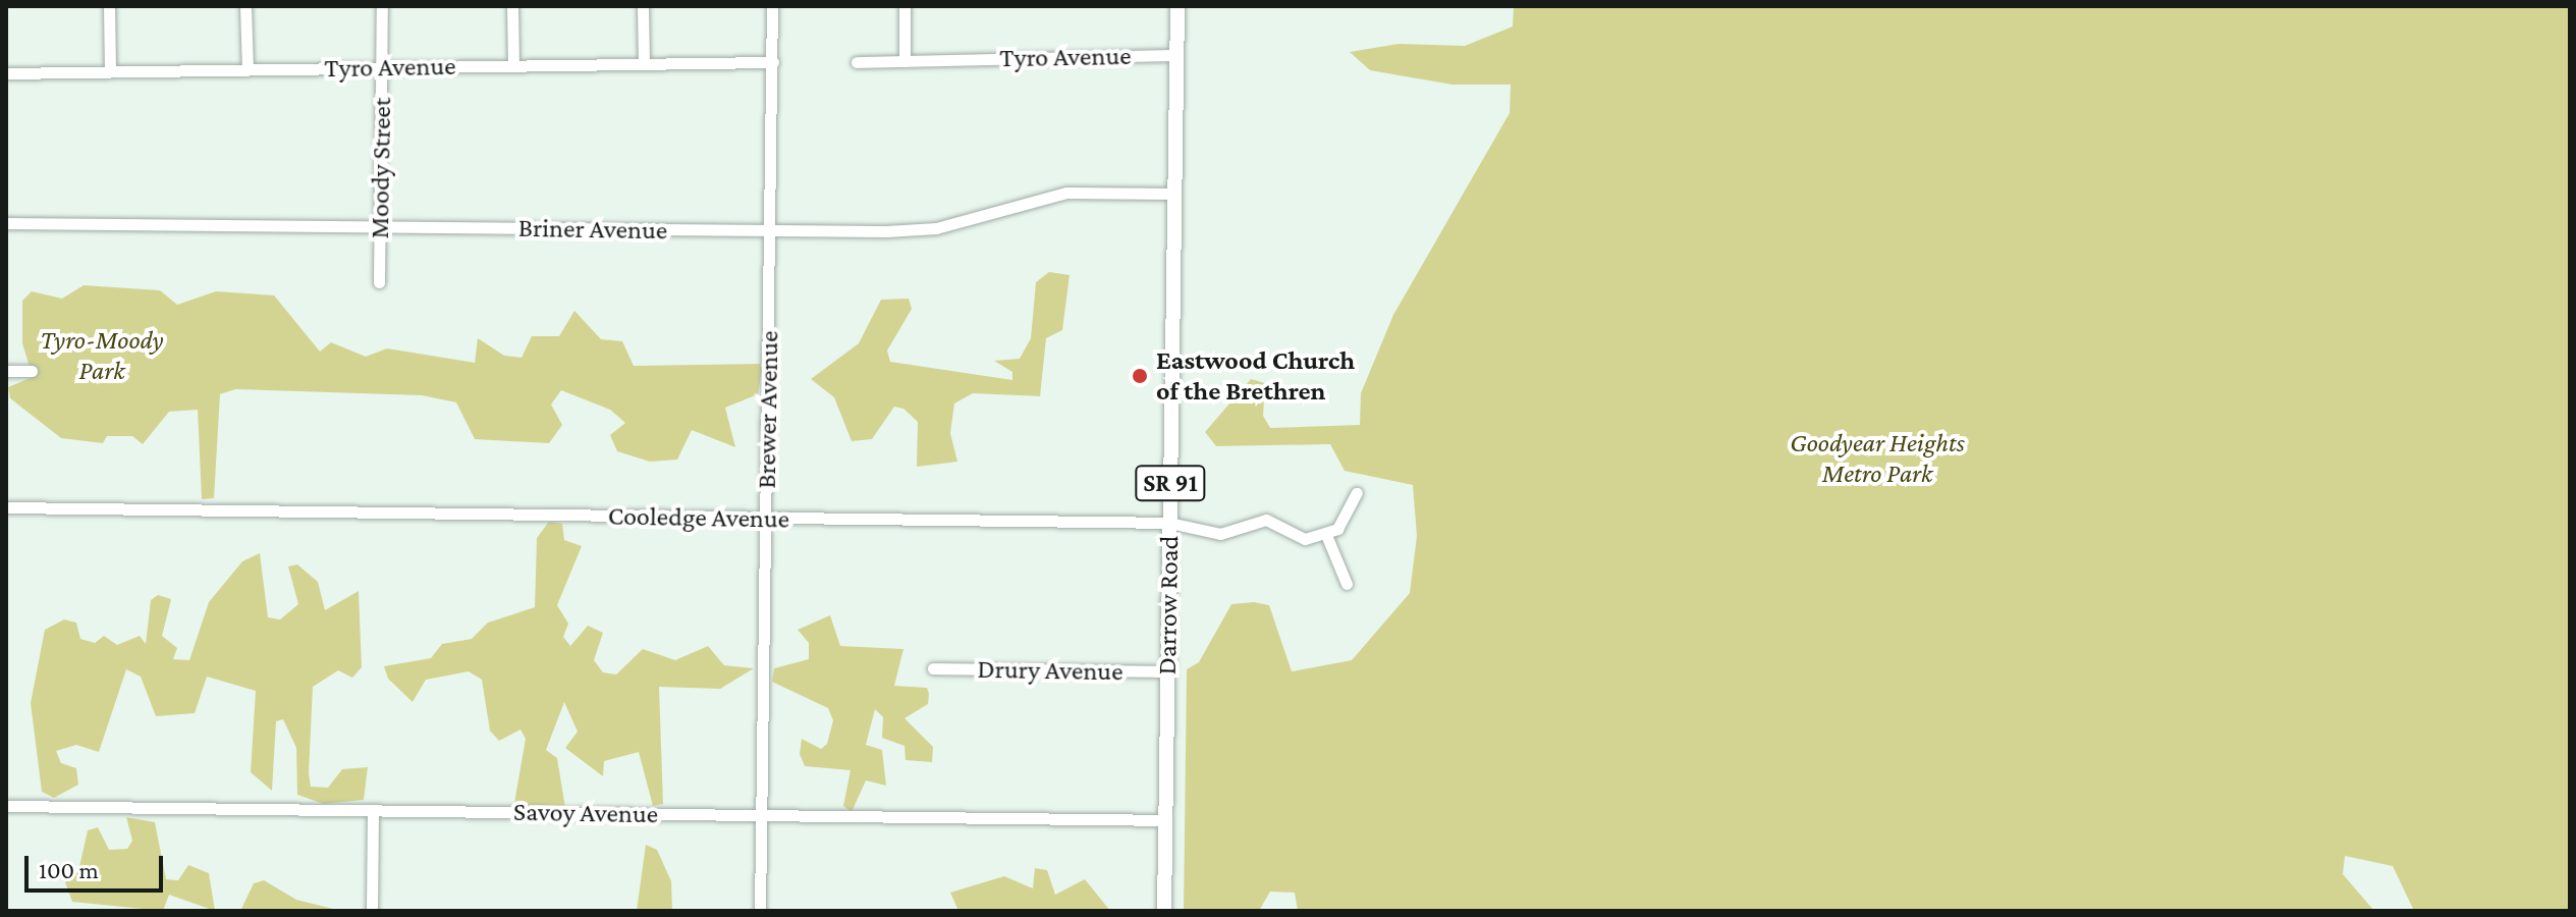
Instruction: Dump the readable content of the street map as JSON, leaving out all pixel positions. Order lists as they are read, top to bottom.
{
  "streets": {
    "main road": ["SR 91", "Darrow Road"],
    "street": [
      "Tyro Avenue",
      "Moody Street",
      "Briner Avenue",
      "Brewer Avenue",
      "Cooledge Avenue",
      "Drury Avenue",
      "Savoy Avenue"
    ]
  },
  "crossings": [
    ["Tyro Avenue", "Moody Street"],
    ["Tyro Avenue", "Brewer Avenue"],
    ["Tyro Avenue", "Darrow Road"],
    ["Moody Street", "Briner Avenue"],
    ["Briner Avenue", "Brewer Avenue"],
    ["Briner Avenue", "Darrow Road"],
    ["Brewer Avenue", "Cooledge Avenue"],
    ["Brewer Avenue", "Savoy Avenue"],
    ["Cooledge Avenue", "Darrow Road"],
    ["Darrow Road", "Drury Avenue"],
    ["Darrow Road", "Savoy Avenue"]
  ],
  "parks": ["Tyro-Moody Park", "Goodyear Heights Metro Park"],
  "places": ["Eastwood Church of the Brethren"],
  "scale_bar": "100 m"
}
